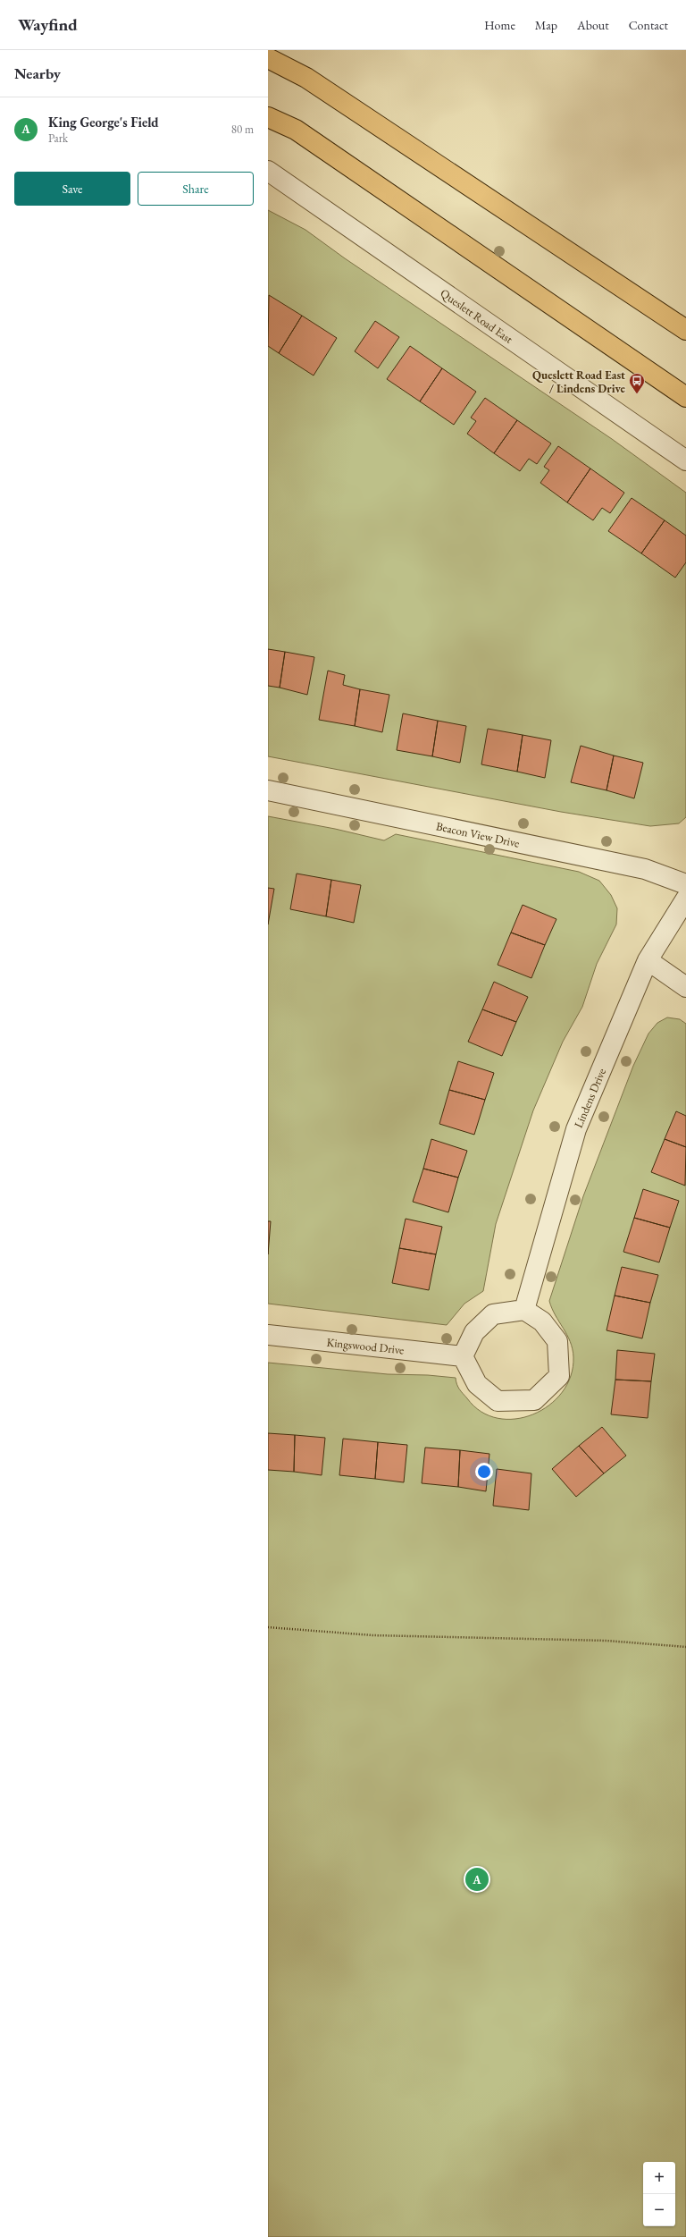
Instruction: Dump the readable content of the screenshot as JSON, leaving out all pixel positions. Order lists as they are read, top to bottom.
{
  "streets": {
    "street": [
      "Queslett Road East",
      "Beacon View Drive",
      "Lindens Drive",
      "Kingswood Drive"
    ]
  },
  "crossings": [
    ["Lindens Drive", "Kingswood Drive"]
  ],
  "places": {
    "bus stop": ["Queslett Road East / Lindens Drive"]
  },
  "page": {
    "header": "Wayfind",
    "nav": [
      "Home",
      "Map",
      "About",
      "Contact"
    ],
    "heading": "Nearby",
    "list": [
      {
        "mark": "A",
        "name": "King George's Field",
        "note": "Park",
        "value": "80 m"
      }
    ],
    "buttons": ["Save", "Share"],
    "pins": "A",
    "map_buttons": ["+", "−"]
  }
}
